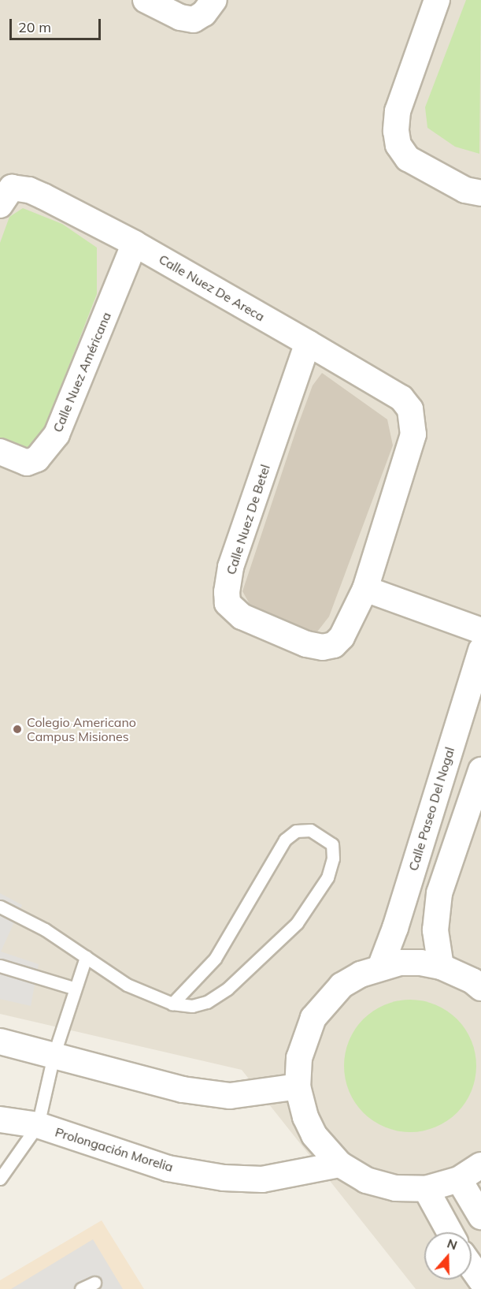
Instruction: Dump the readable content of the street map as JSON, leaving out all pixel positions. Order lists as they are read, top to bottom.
{
  "streets": {
    "street": [
      "Calle Nuez De Areca",
      "Calle Nuez Américana",
      "Calle Nuez De Betel",
      "Calle Paseo Del Nogal",
      "Prolongación Morelia"
    ]
  },
  "crossings": [
    ["Calle Nuez De Areca", "Calle Nuez Américana"],
    ["Calle Nuez De Areca", "Calle Nuez De Betel"]
  ],
  "places": ["Colegio Americano Campus Misiones"],
  "scale_bar": "20 m",
  "north": "top"
}
